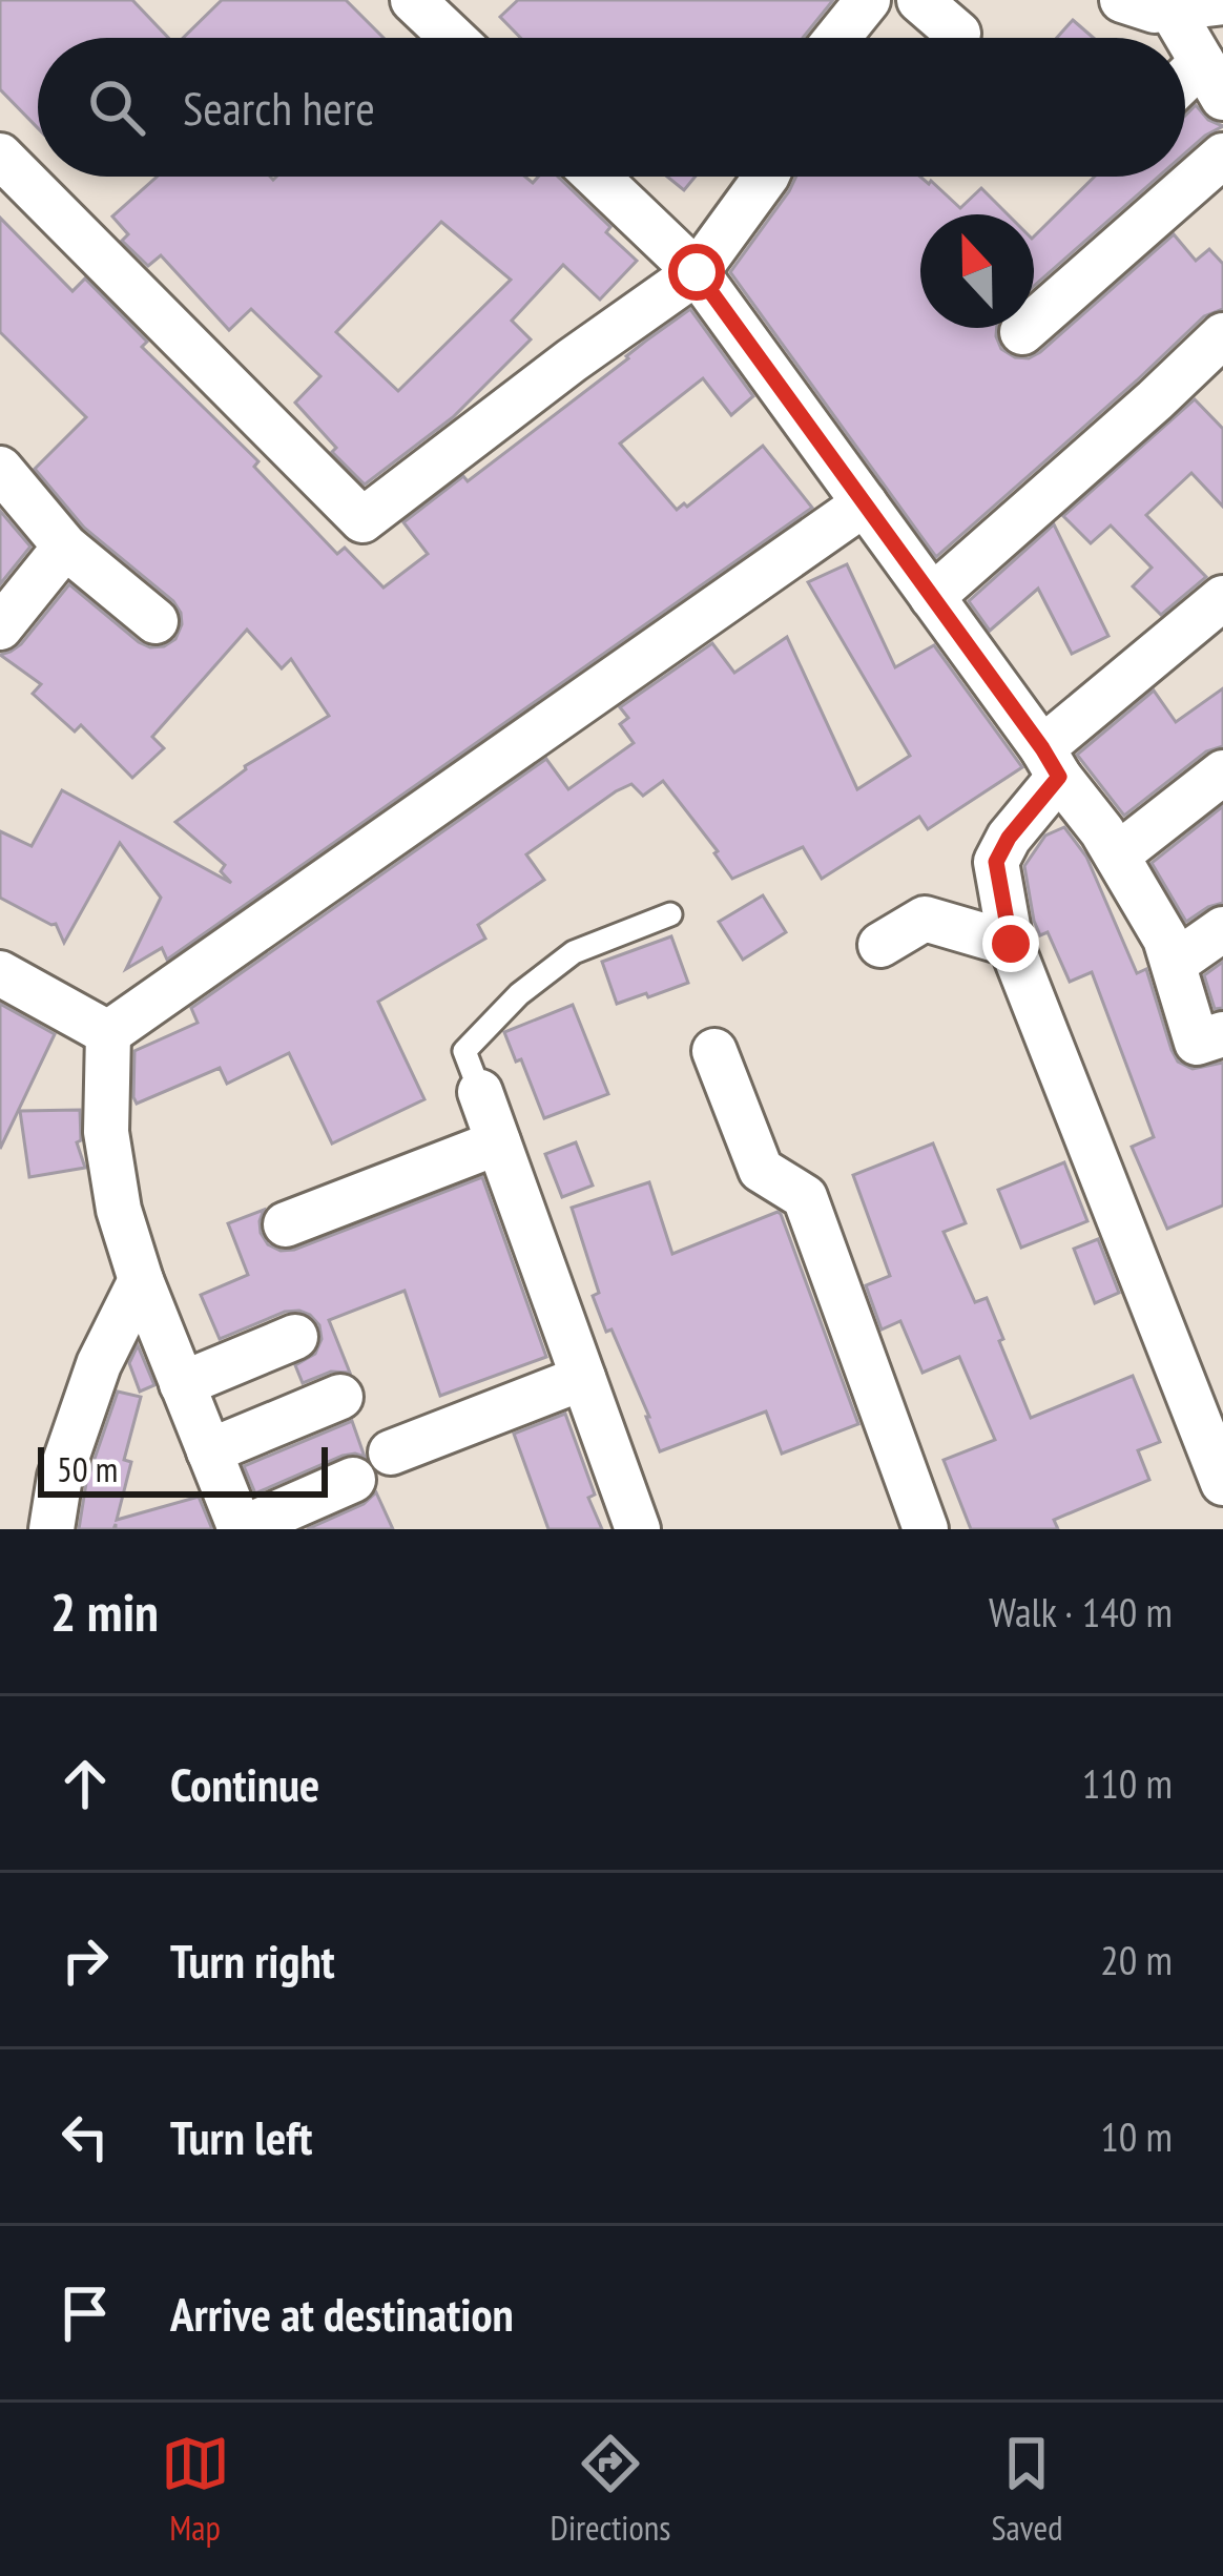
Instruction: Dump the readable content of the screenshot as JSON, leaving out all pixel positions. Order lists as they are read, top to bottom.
{
  "scale_bar": "50 m",
  "north": "top",
  "page": {
    "search": "Search here",
    "scale": "50 m",
    "heading": ["2 min", "Walk · 140 m"],
    "list": [
      ["Continue", "110 m"],
      ["Turn right", "20 m"],
      ["Turn left", "10 m"],
      "Arrive at destination"
    ],
    "nav": ["Map", "Directions", "Saved"]
  }
}
